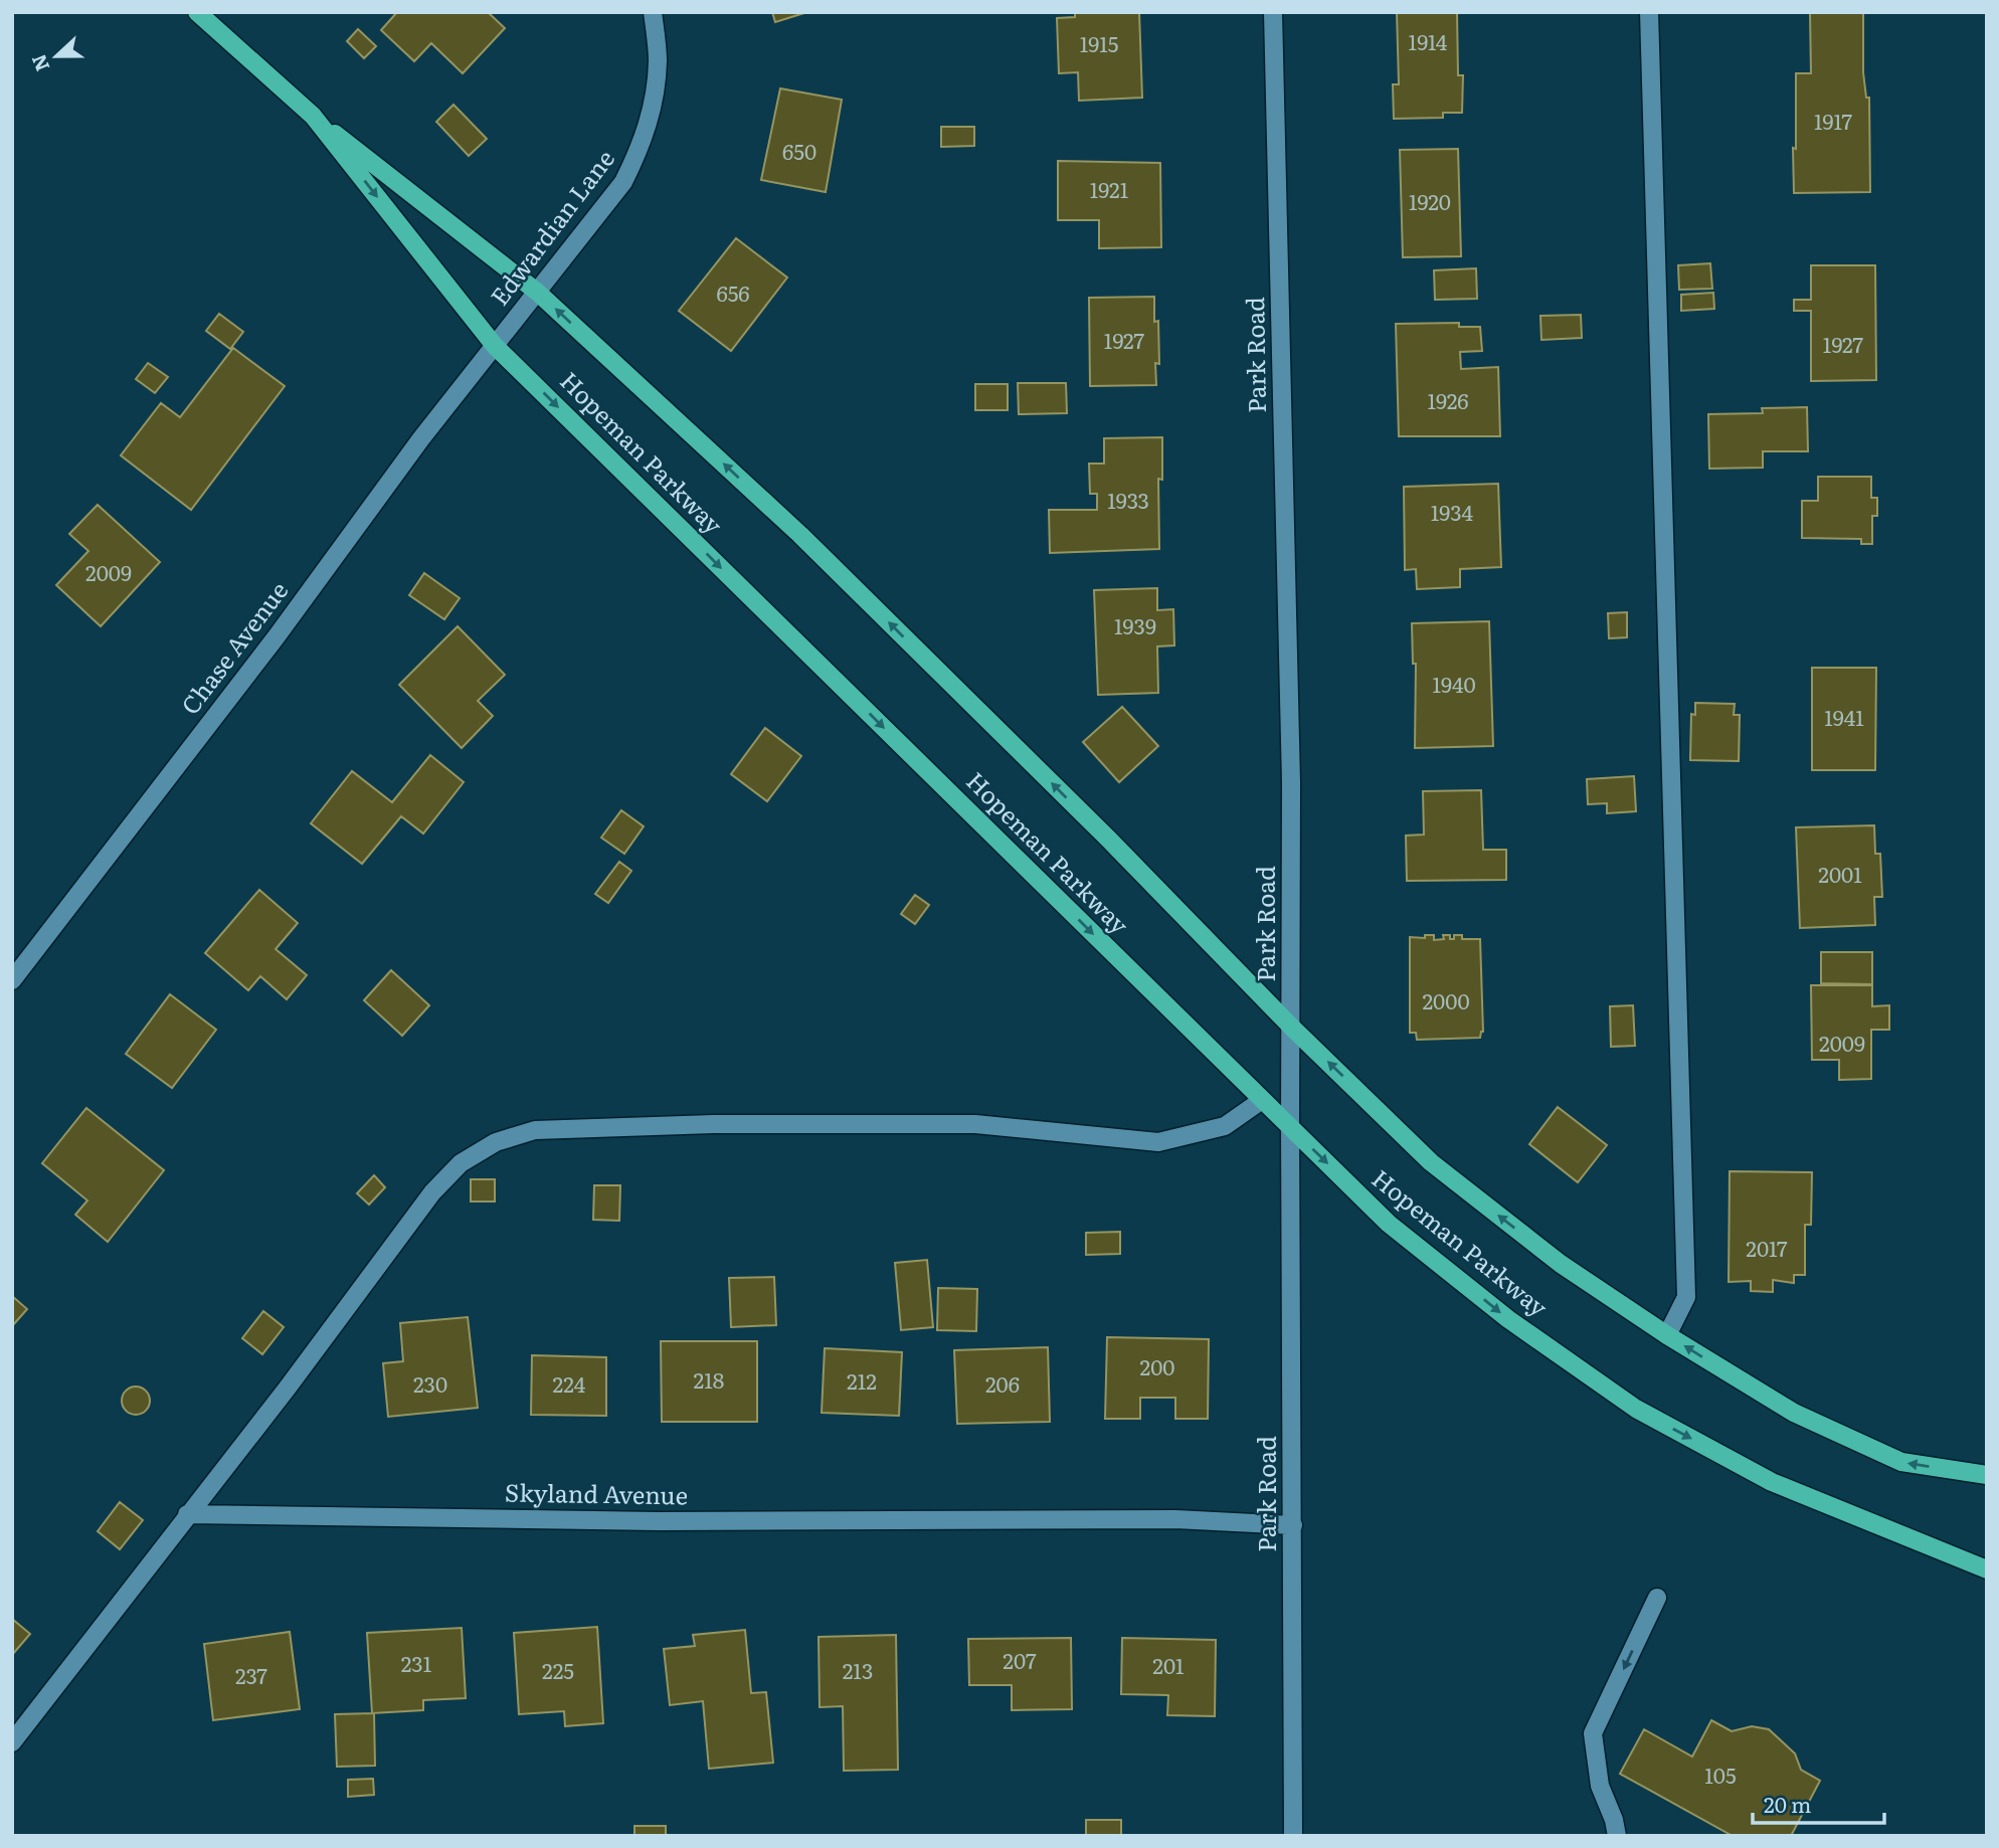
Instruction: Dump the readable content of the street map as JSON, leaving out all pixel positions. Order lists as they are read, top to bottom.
{
  "streets": {
    "main road": ["Hopeman Parkway"],
    "street": [
      "Edwardian Lane",
      "Park Road",
      "Chase Avenue",
      "Skyland Avenue"
    ]
  },
  "crossings": [
    ["Edwardian Lane", "Hopeman Parkway"],
    ["Edwardian Lane", "Chase Avenue"],
    ["Park Road", "Hopeman Parkway"],
    ["Park Road", "Skyland Avenue"],
    ["Hopeman Parkway", "Chase Avenue"]
  ],
  "house_numbers": [
    "1914",
    "1915",
    "1917",
    "650",
    "1921",
    "1920",
    "656",
    "1927",
    "1927",
    "1926",
    "1933",
    "1934",
    "2009",
    "1939",
    "1940",
    "1941",
    "2001",
    "2000",
    "2009",
    "2017",
    "200",
    "218",
    "212",
    "230",
    "224",
    "206",
    "207",
    "231",
    "201",
    "225",
    "213",
    "237",
    "105"
  ],
  "scale_bar": "20 m",
  "north": "left"
}
